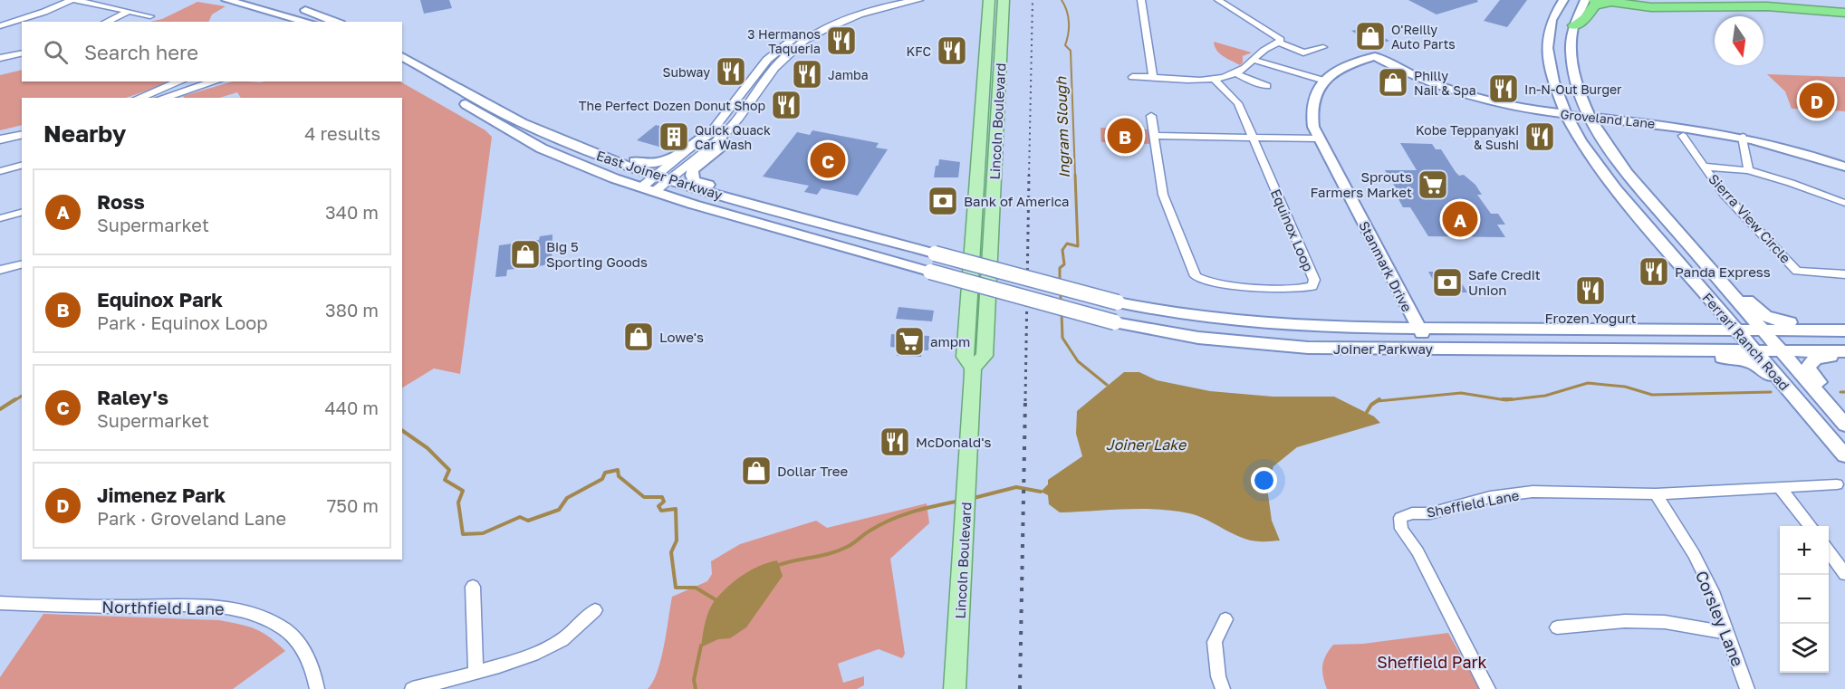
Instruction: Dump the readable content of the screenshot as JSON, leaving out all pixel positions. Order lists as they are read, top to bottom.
{
  "streets": {
    "main road": [
      "Groveland Lane",
      "Lincoln Boulevard",
      "East Joiner Parkway",
      "Stanmark Drive",
      "Ferrari Ranch Road",
      "Joiner Parkway"
    ],
    "street": [
      "Sierra View Circle",
      "Equinox Loop",
      "Sheffield Lane",
      "Northfield Lane",
      "Corsley Lane"
    ]
  },
  "crossings": [
    ["Groveland Lane", "Stanmark Drive"],
    ["Groveland Lane", "Ferrari Ranch Road"],
    ["East Joiner Parkway", "Joiner Parkway"],
    ["Stanmark Drive", "Joiner Parkway"],
    ["Ferrari Ranch Road", "Joiner Parkway"],
    ["Sheffield Lane", "Corsley Lane"]
  ],
  "water": ["Ingram Slough", "Joiner Lake"],
  "parks": ["Sheffield Park"],
  "places": {
    "shop": [
      "O'Reilly Auto Parts",
      "Philly Nail & Spa",
      "Big 5 Sporting Goods",
      "Lowe's",
      "Dollar Tree"
    ],
    "restaurant": [
      "3 Hermanos Taqueria",
      "KFC",
      "Subway",
      "Jamba",
      "In-N-Out Burger",
      "The Perfect Dozen Donut Shop",
      "Kobe Teppanyaki & Sushi",
      "Panda Express",
      "Frozen Yogurt",
      "McDonald's"
    ],
    "building": ["Quick Quack Car Wash"],
    "supermarket": ["Sprouts Farmers Market", "ampm"],
    "bank": ["Bank of America", "Safe Credit Union"]
  },
  "north": "bottom",
  "page": {
    "search": "Search here",
    "pins": [
      "D",
      "B",
      "C",
      "A"
    ],
    "heading": ["Nearby", "4 results"],
    "list": [
      {
        "mark": "A",
        "name": "Ross",
        "note": "Supermarket",
        "value": "340 m"
      },
      {
        "mark": "B",
        "name": "Equinox Park",
        "note": "Park · Equinox Loop",
        "value": "380 m"
      },
      {
        "mark": "C",
        "name": "Raley's",
        "note": "Supermarket",
        "value": "440 m"
      },
      {
        "mark": "D",
        "name": "Jimenez Park",
        "note": "Park · Groveland Lane",
        "value": "750 m"
      }
    ],
    "map_buttons": ["+", "−"]
  }
}
